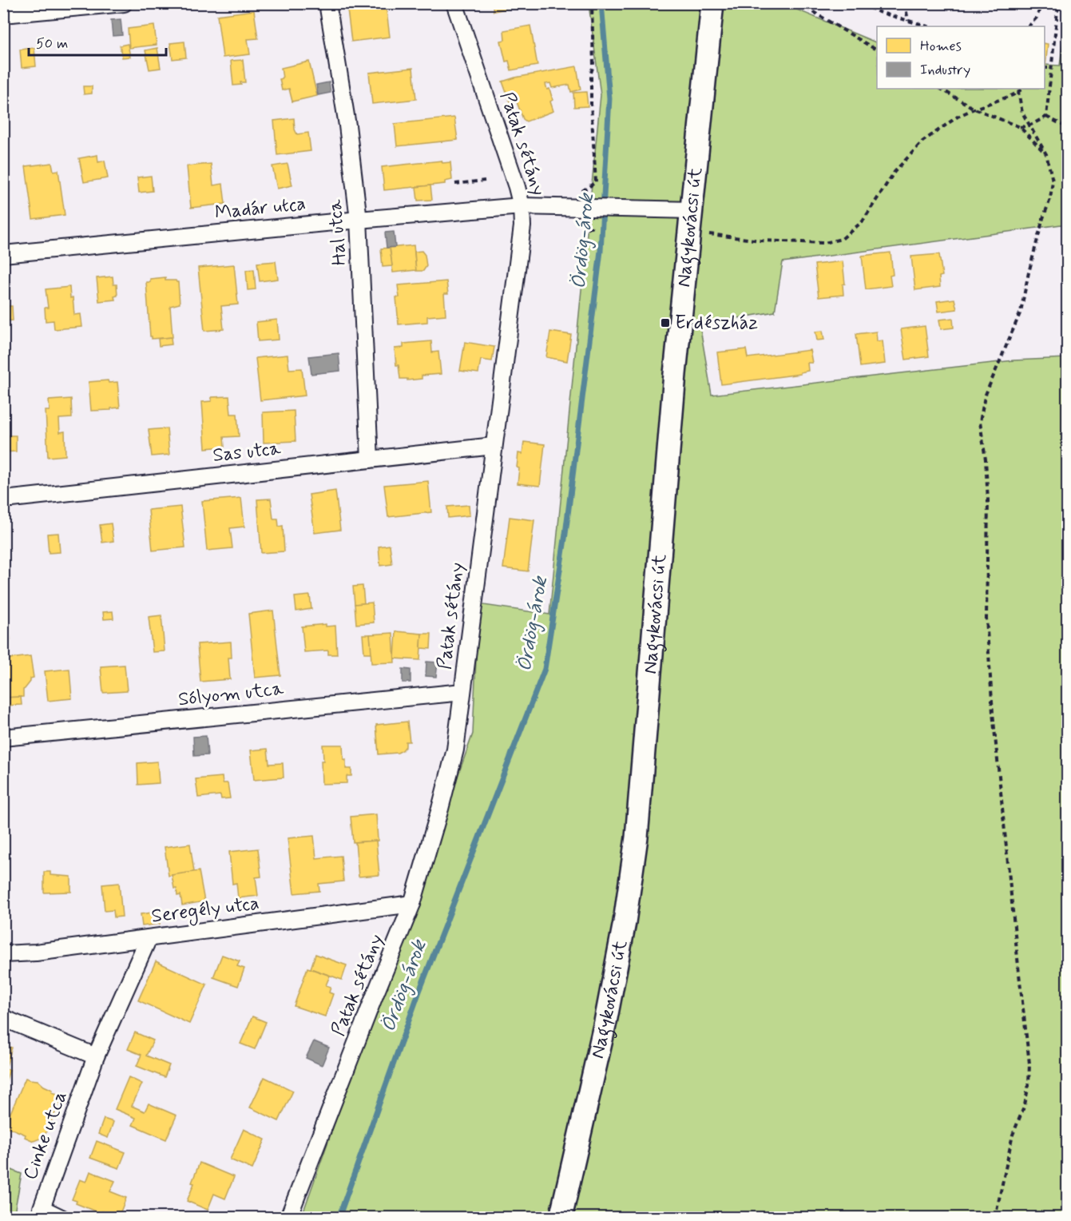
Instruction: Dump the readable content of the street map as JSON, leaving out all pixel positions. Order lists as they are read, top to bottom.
{
  "streets": {
    "street": [
      "Patak sétány",
      "Madár utca",
      "Nagykovácsi út",
      "Hal utca",
      "Sas utca",
      "Sólyom utca",
      "Seregély utca",
      "Cinke utca"
    ]
  },
  "crossings": [
    ["Patak sétány", "Madár utca"],
    ["Patak sétány", "Sas utca"],
    ["Patak sétány", "Sólyom utca"],
    ["Patak sétány", "Seregély utca"],
    ["Madár utca", "Nagykovácsi út"],
    ["Madár utca", "Hal utca"],
    ["Hal utca", "Sas utca"],
    ["Seregély utca", "Cinke utca"]
  ],
  "water": ["Ördög-árok"],
  "places": {
    "transit": ["Erdészház"]
  },
  "legend": ["Homes", "Industry"],
  "scale_bar": "50 m"
}
